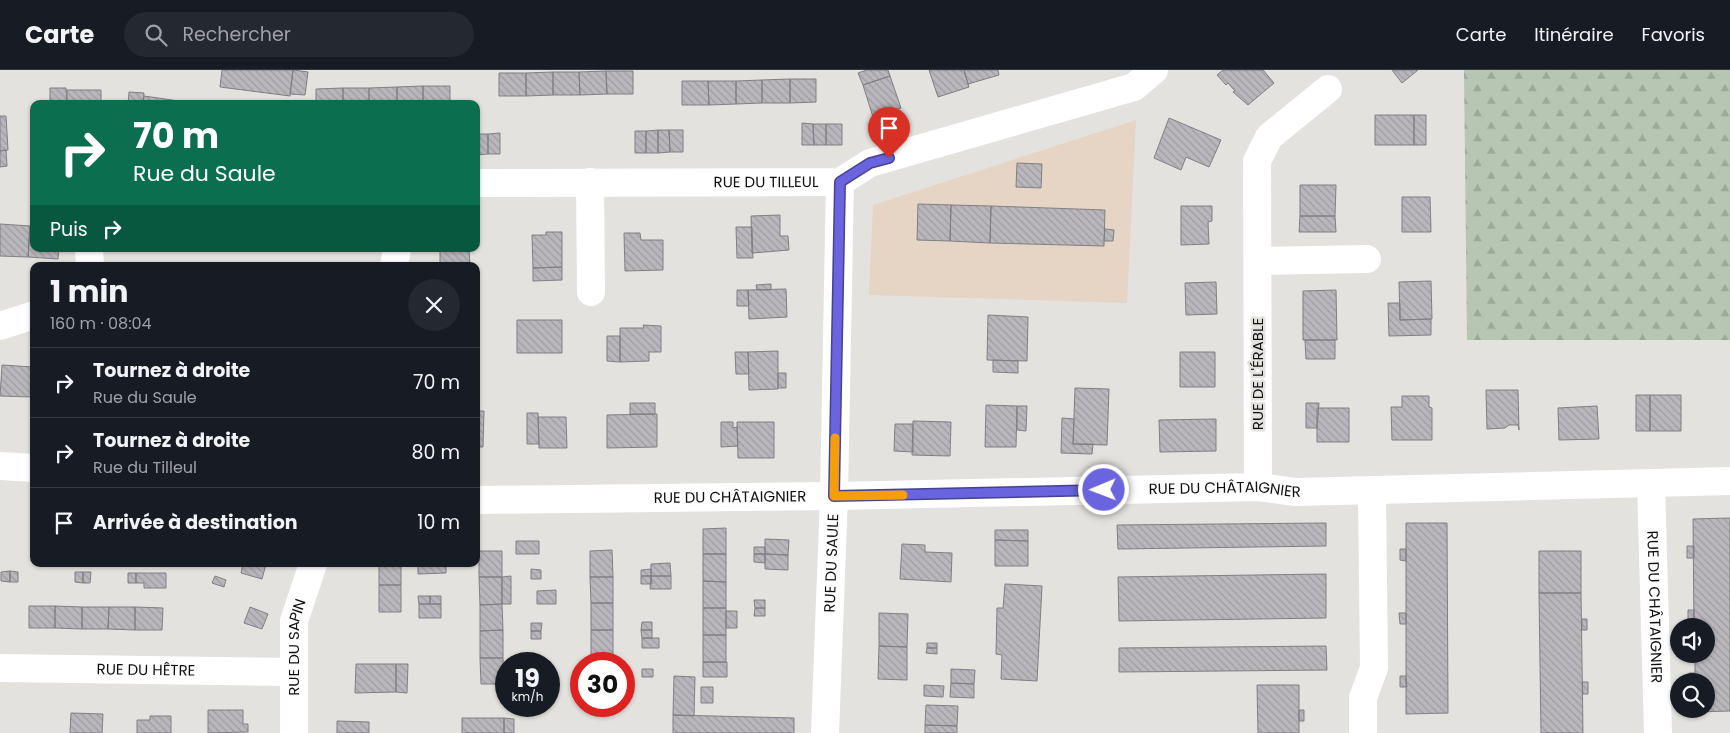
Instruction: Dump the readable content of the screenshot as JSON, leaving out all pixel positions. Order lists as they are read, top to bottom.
{
  "streets": {
    "street": [
      "RUE DU TILLEUL",
      "RUE DE L'ÉRABLE",
      "RUE DU CHÂTAIGNIER",
      "RUE DU SAULE",
      "RUE DU SAPIN",
      "RUE DU HÊTRE"
    ]
  },
  "crossings": [
    ["RUE DU TILLEUL", "RUE DU SAULE"],
    ["RUE DE L'ÉRABLE", "RUE DU CHÂTAIGNIER"],
    ["RUE DU CHÂTAIGNIER", "RUE DU SAULE"],
    ["RUE DU SAPIN", "RUE DU HÊTRE"]
  ],
  "page": {
    "header": "Carte",
    "search": "Rechercher",
    "nav": ["Carte", "Itinéraire", "Favoris"],
    "turn": ["70 m", "Rue du Saule"],
    "then": "Puis",
    "heading": ["1 min", "160 m · 08:04"],
    "list": [
      {
        "name": "Tournez à droite",
        "note": "Rue du Saule",
        "value": "70 m"
      },
      {
        "name": "Tournez à droite",
        "note": "Rue du Tilleul",
        "value": "80 m"
      },
      {
        "name": "Arrivée à destination",
        "value": "10 m"
      }
    ],
    "speed": "19 km/h",
    "limit": "30"
  }
}
